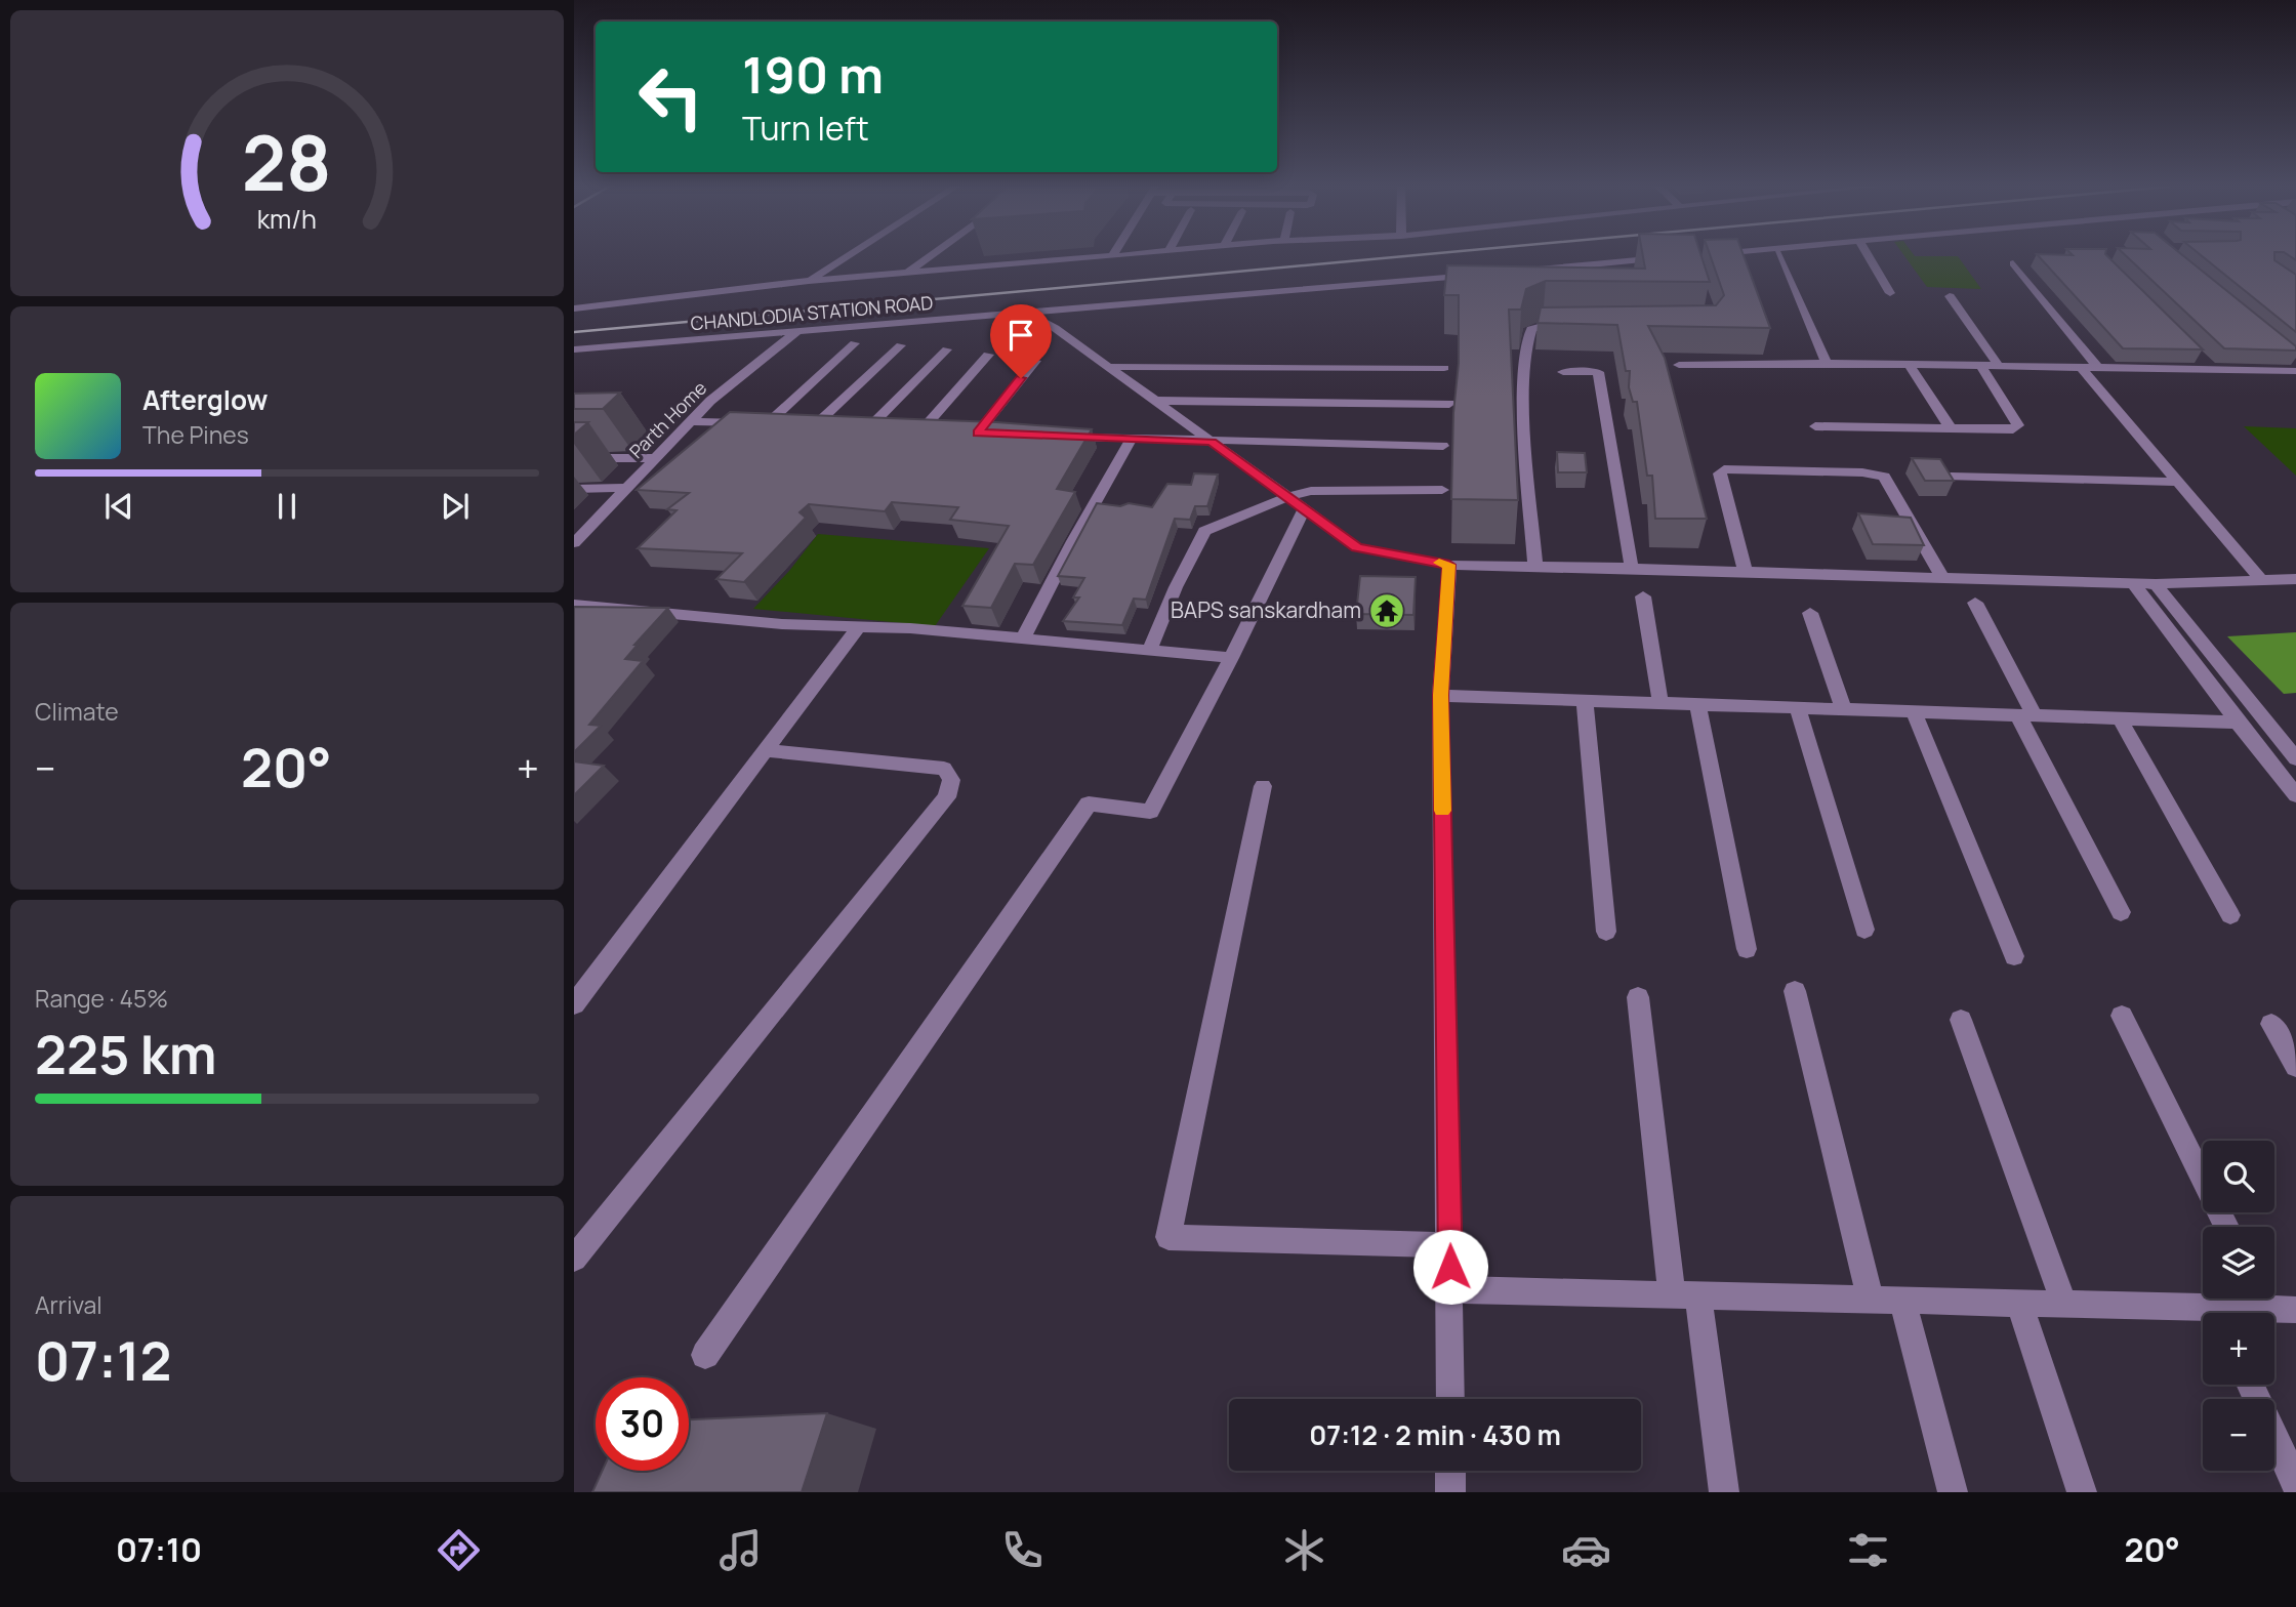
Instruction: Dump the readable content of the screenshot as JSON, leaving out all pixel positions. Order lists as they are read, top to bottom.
{
  "streets": {
    "street": ["CHANDLODIA STATION ROAD", "Parth Home"]
  },
  "crossings": [
    ["CHANDLODIA STATION ROAD", "Parth Home"]
  ],
  "places": {
    "temple": ["BAPS sanskardham"]
  },
  "page": {
    "turn": ["190 m", "Turn left"],
    "song": ["Afterglow", "The Pines"],
    "tile": [
      "Climate",
      ["Range · 45%", "225 km"],
      ["Arrival", "07:12"]
    ],
    "heat": ["−", "20°", "+"],
    "map_buttons": ["+", "−"],
    "limit": "30",
    "trip": "07:12 · 2 min · 430 m",
    "tabs": ["07:10", "20°"],
    "gauge": ["28", "km/h"]
  }
}
